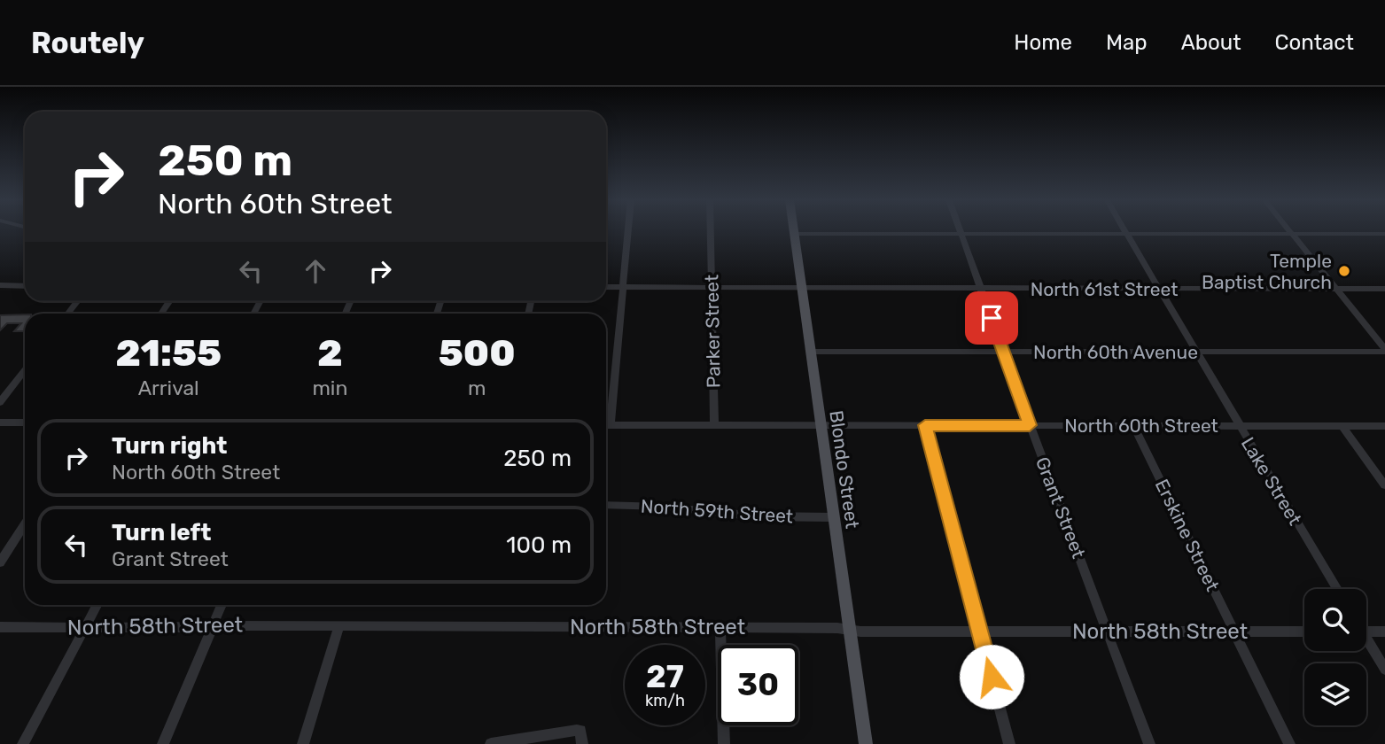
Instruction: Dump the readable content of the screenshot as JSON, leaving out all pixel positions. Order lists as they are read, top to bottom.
{
  "streets": {
    "main road": ["Blondo Street"],
    "street": [
      "North 61st Street",
      "Parker Street",
      "North 60th Avenue",
      "North 60th Street",
      "Lake Street",
      "Grant Street",
      "North 59th Street",
      "Erskine Street",
      "North 58th Street"
    ]
  },
  "crossings": [
    ["North 61st Street", "Parker Street"],
    ["North 61st Street", "Blondo Street"],
    ["North 61st Street", "Lake Street"],
    ["North 61st Street", "Grant Street"],
    ["Parker Street", "North 60th Street"],
    ["North 60th Avenue", "Blondo Street"],
    ["North 60th Avenue", "Lake Street"],
    ["North 60th Avenue", "Grant Street"],
    ["North 60th Street", "Blondo Street"],
    ["North 60th Street", "Lake Street"],
    ["North 60th Street", "Grant Street"],
    ["North 60th Street", "Erskine Street"],
    ["Blondo Street", "North 59th Street"],
    ["Blondo Street", "North 58th Street"],
    ["Grant Street", "North 58th Street"],
    ["Erskine Street", "North 58th Street"]
  ],
  "places": ["Temple Baptist Church"],
  "page": {
    "header": "Routely",
    "nav": [
      "Home",
      "Map",
      "About",
      "Contact"
    ],
    "turn": ["250 m", "North 60th Street"],
    "eta": [
      "21:55",
      "Arrival",
      "2",
      "min",
      "500",
      "m"
    ],
    "list": [
      {
        "name": "Turn right",
        "note": "North 60th Street",
        "value": "250 m"
      },
      {
        "name": "Turn left",
        "note": "Grant Street",
        "value": "100 m"
      }
    ],
    "speed": "27 km/h",
    "limit": "30"
  }
}
